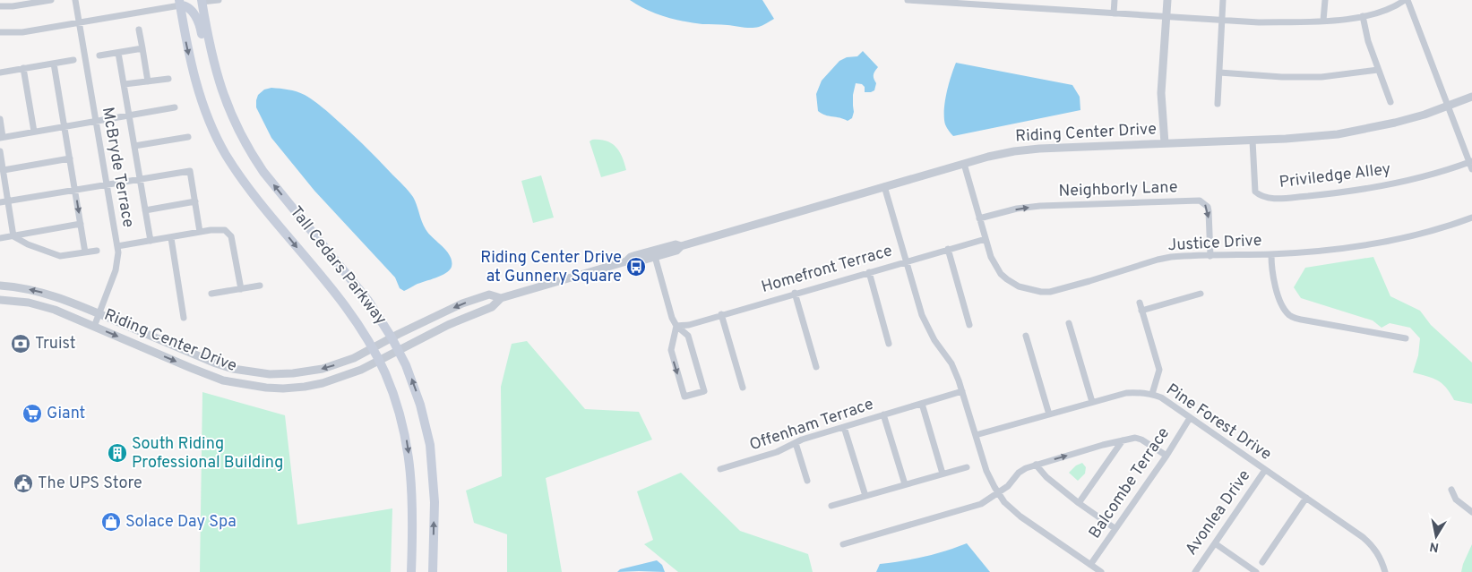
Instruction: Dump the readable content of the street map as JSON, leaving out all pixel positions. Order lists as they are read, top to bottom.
{
  "streets": {
    "main road": ["Tall Cedars Parkway"],
    "street": [
      "Riding Center Drive",
      "McBryde Terrace",
      "Priviledge Alley",
      "Neighborly Lane",
      "Justice Drive",
      "Homefront Terrace",
      "Pine Forest Drive",
      "Offenham Terrace",
      "Balcombe Terrace",
      "Avonlea Drive"
    ]
  },
  "crossings": [
    ["Riding Center Drive", "McBryde Terrace"],
    ["Riding Center Drive", "Priviledge Alley"],
    ["Riding Center Drive", "Justice Drive"],
    ["Riding Center Drive", "Tall Cedars Parkway"],
    ["Neighborly Lane", "Justice Drive"],
    ["Justice Drive", "Homefront Terrace"],
    ["Pine Forest Drive", "Balcombe Terrace"],
    ["Pine Forest Drive", "Avonlea Drive"]
  ],
  "one_way": ["Neighborly Lane"],
  "places": {
    "bus stop": ["Riding Center Drive at Gunnery Square"],
    "bank": ["Truist"],
    "supermarket": ["Giant"],
    "building": ["South Riding Professional Building"],
    "public building": ["The UPS Store"],
    "shop": ["Solace Day Spa"]
  },
  "north": "bottom"
}
